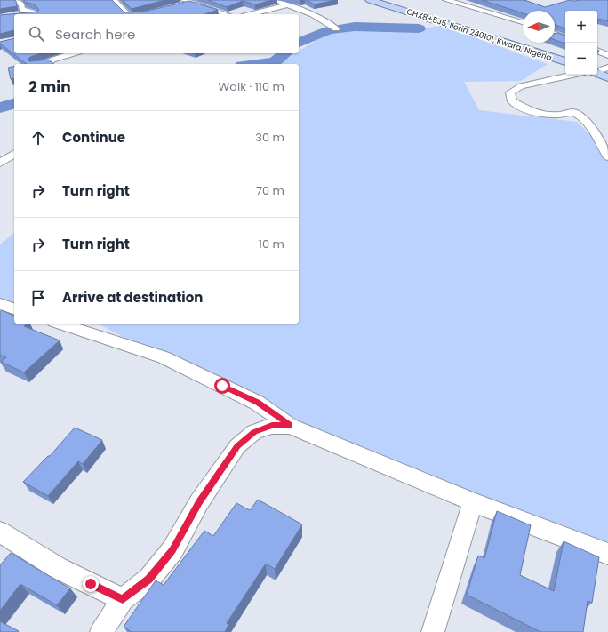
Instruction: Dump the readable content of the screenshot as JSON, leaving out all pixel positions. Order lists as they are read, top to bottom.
{
  "streets": {
    "main road": ["CHX8+5J5, Ilorin 240101, Kwara, Nigeria"]
  },
  "north": "left",
  "page": {
    "map_buttons": ["+", "−"],
    "search": "Search here",
    "heading": ["2 min", "Walk · 110 m"],
    "list": [
      ["Continue", "30 m"],
      ["Turn right", "70 m"],
      ["Turn right", "10 m"],
      "Arrive at destination"
    ]
  }
}
